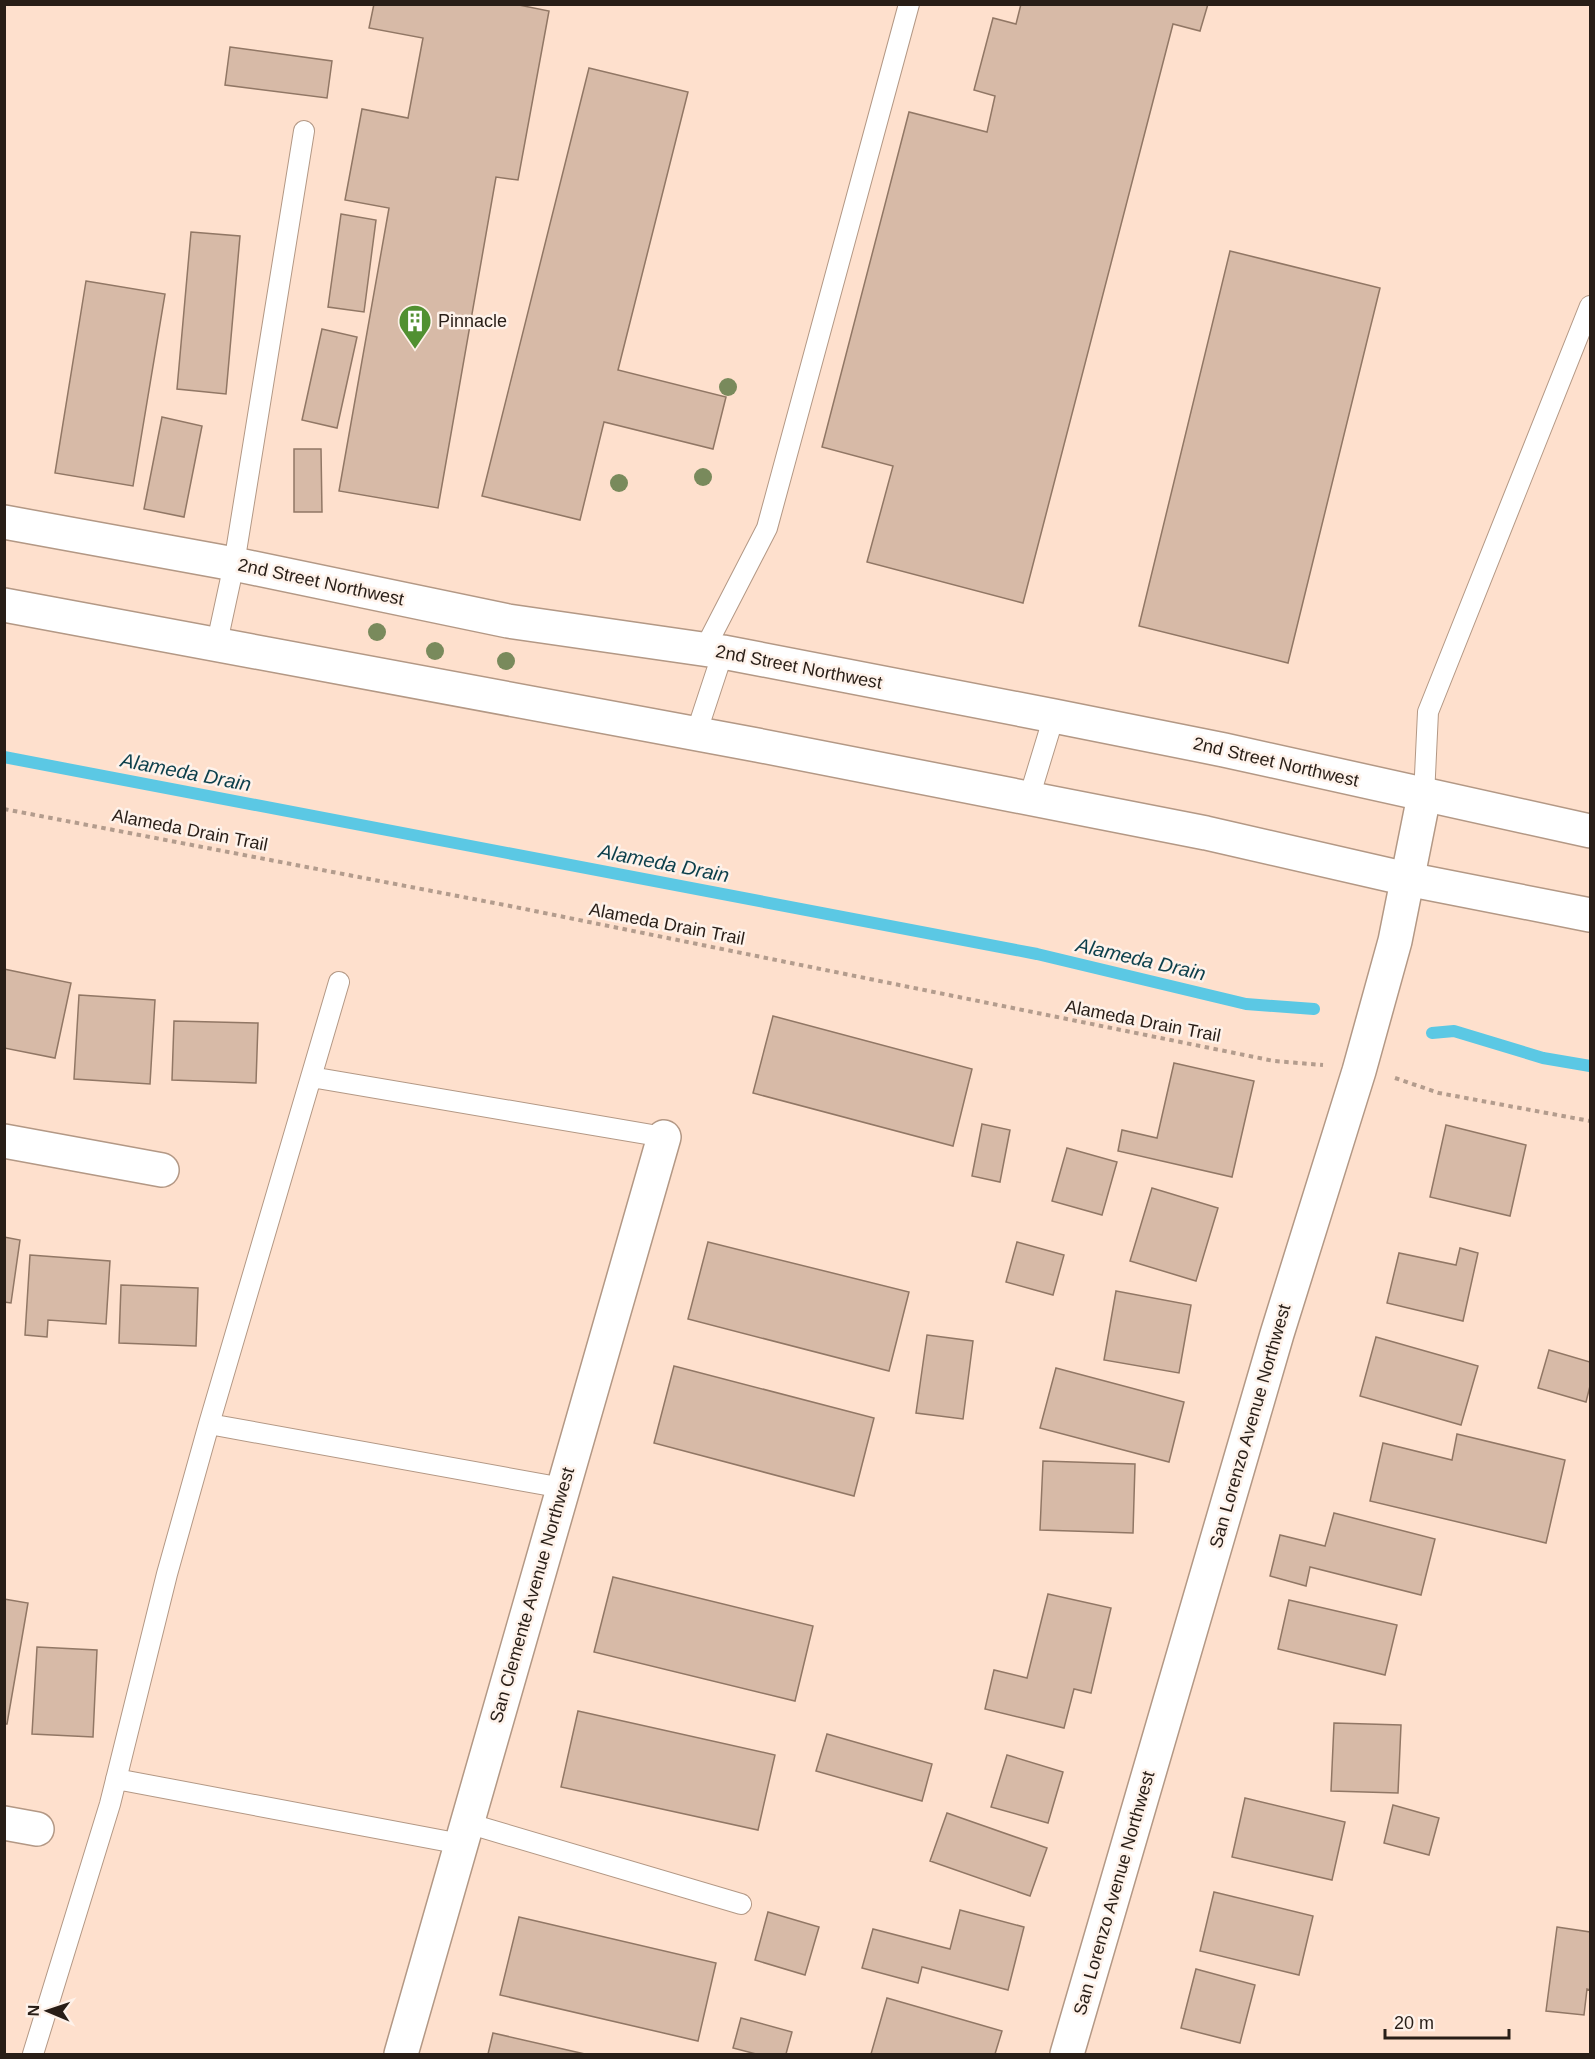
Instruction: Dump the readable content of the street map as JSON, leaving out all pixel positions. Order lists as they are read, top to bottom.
{
  "streets": {
    "main road": ["2nd Street Northwest", "San Lorenzo Avenue Northwest", "San Clemente Avenue Northwest"],
    "path": ["Alameda Drain Trail"]
  },
  "crossings": [
    ["2nd Street Northwest", "San Lorenzo Avenue Northwest"]
  ],
  "water": ["Alameda Drain"],
  "places": {
    "building": ["Pinnacle"]
  },
  "scale_bar": "20 m",
  "north": "left"
}
